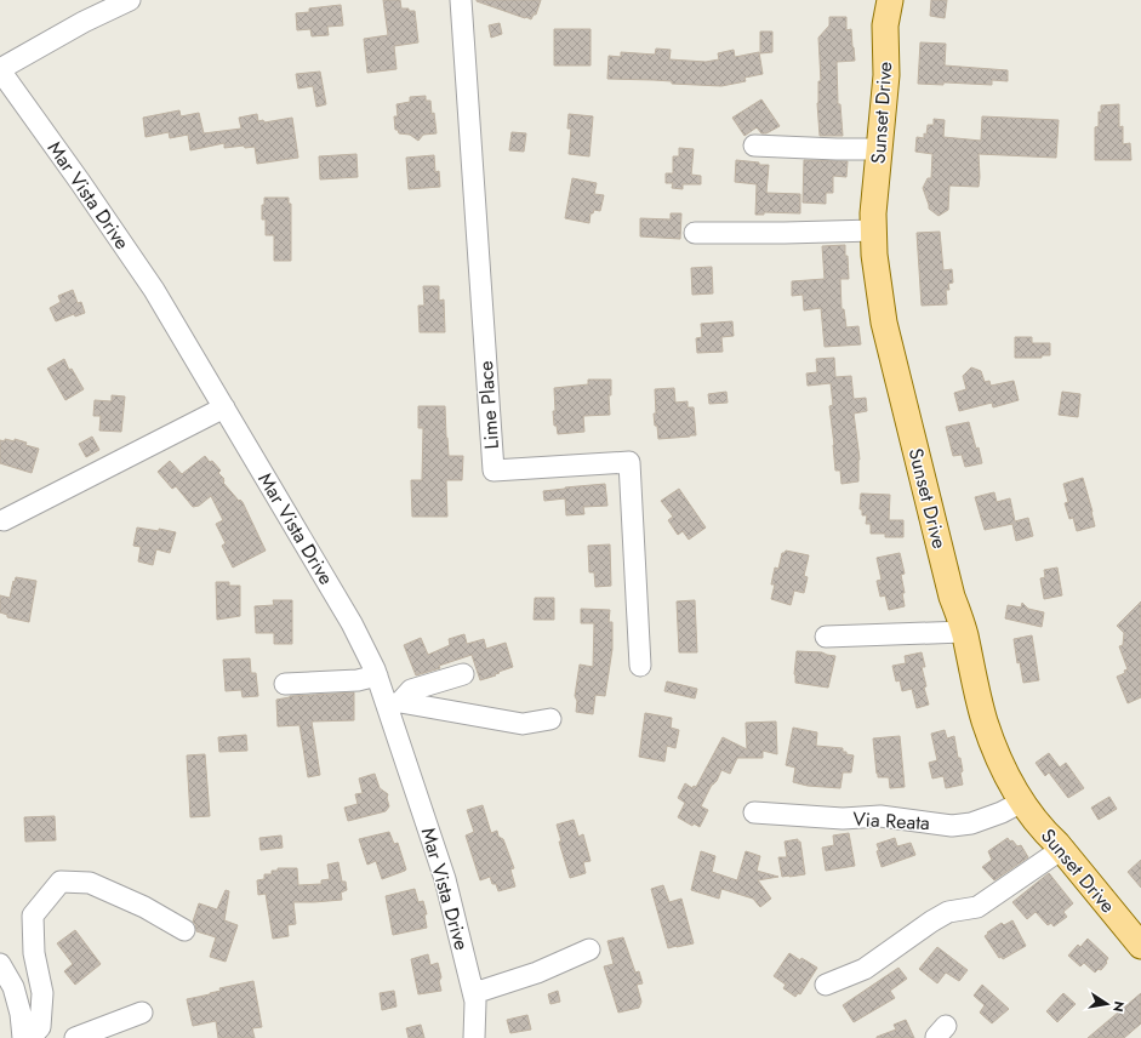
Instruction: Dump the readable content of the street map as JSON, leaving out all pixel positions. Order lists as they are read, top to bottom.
{
  "streets": {
    "main road": ["Sunset Drive"],
    "street": ["Mar Vista Drive", "Lime Place", "Via Reata"]
  },
  "crossings": [
    ["Sunset Drive", "Via Reata"]
  ],
  "north": "right"
}
